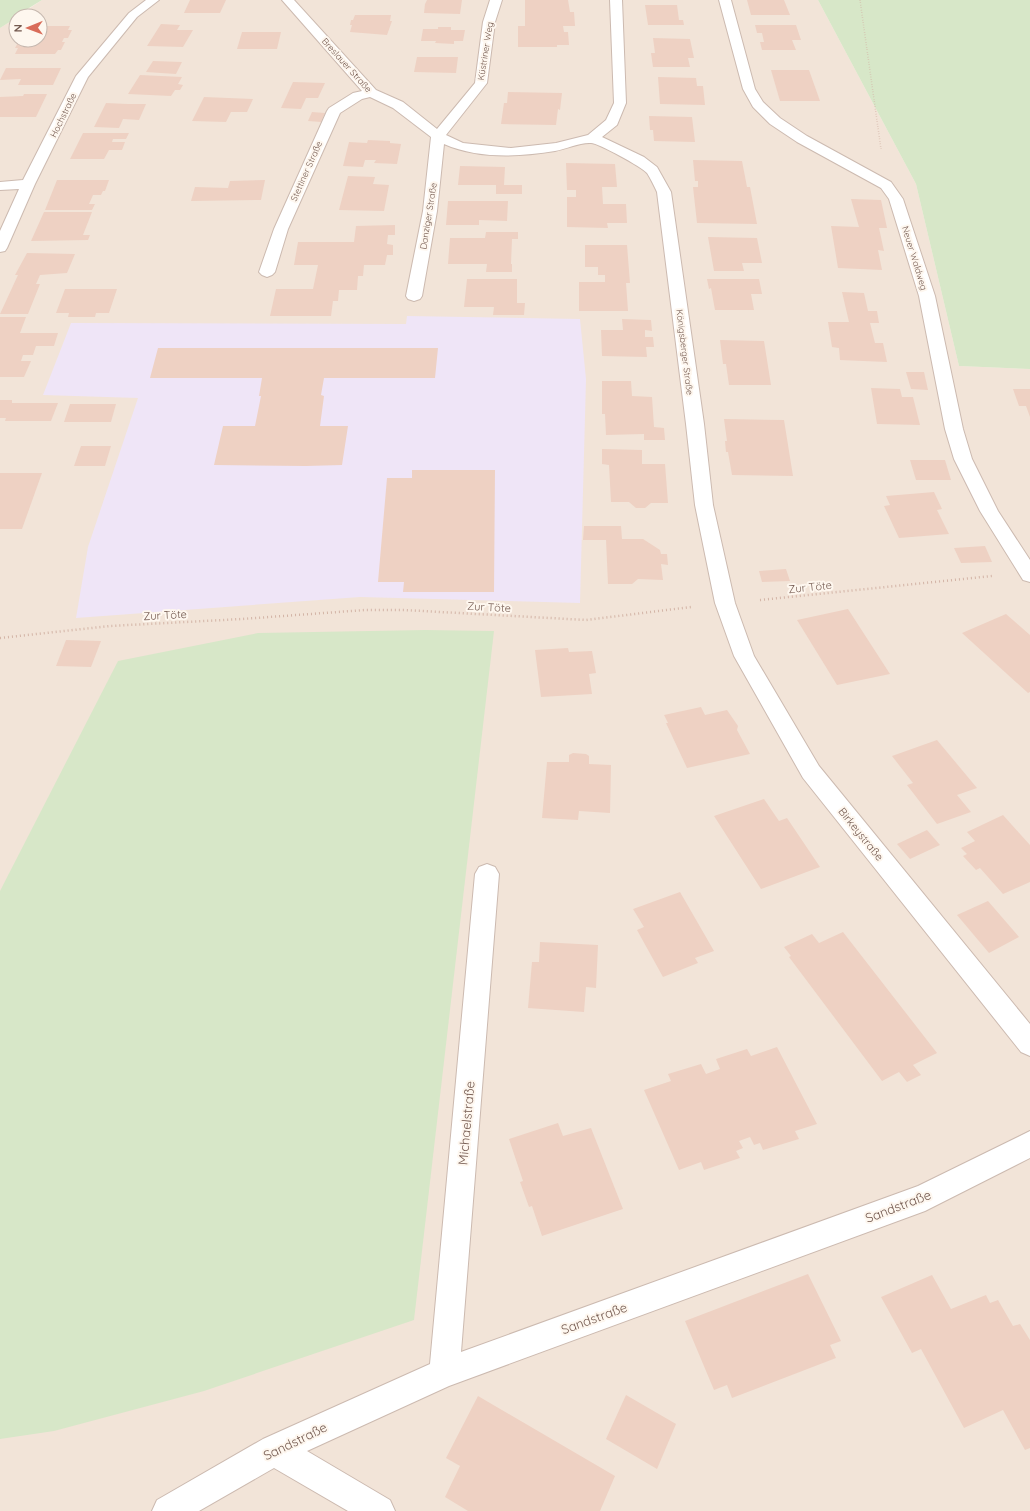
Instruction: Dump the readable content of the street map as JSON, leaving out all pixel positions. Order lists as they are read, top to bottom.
{
  "streets": {
    "street": [
      "Küstriner Weg",
      "Breslauer Straße",
      "Hochstraße",
      "Stettiner Straße",
      "Danziger Straße",
      "Neuer Waldweg",
      "Königsberger Straße",
      "Birkeystraße",
      "Michaelstraße",
      "Sandstraße"
    ],
    "path": ["Zur Töte"]
  },
  "crossings": [
    ["Küstriner Weg", "Breslauer Straße"],
    ["Küstriner Weg", "Danziger Straße"],
    ["Breslauer Straße", "Stettiner Straße"],
    ["Breslauer Straße", "Danziger Straße"],
    ["Breslauer Straße", "Königsberger Straße"],
    ["Königsberger Straße", "Zur Töte"],
    ["Königsberger Straße", "Birkeystraße"],
    ["Zur Töte", "Birkeystraße"],
    ["Michaelstraße", "Sandstraße"]
  ],
  "north": "left"
}
